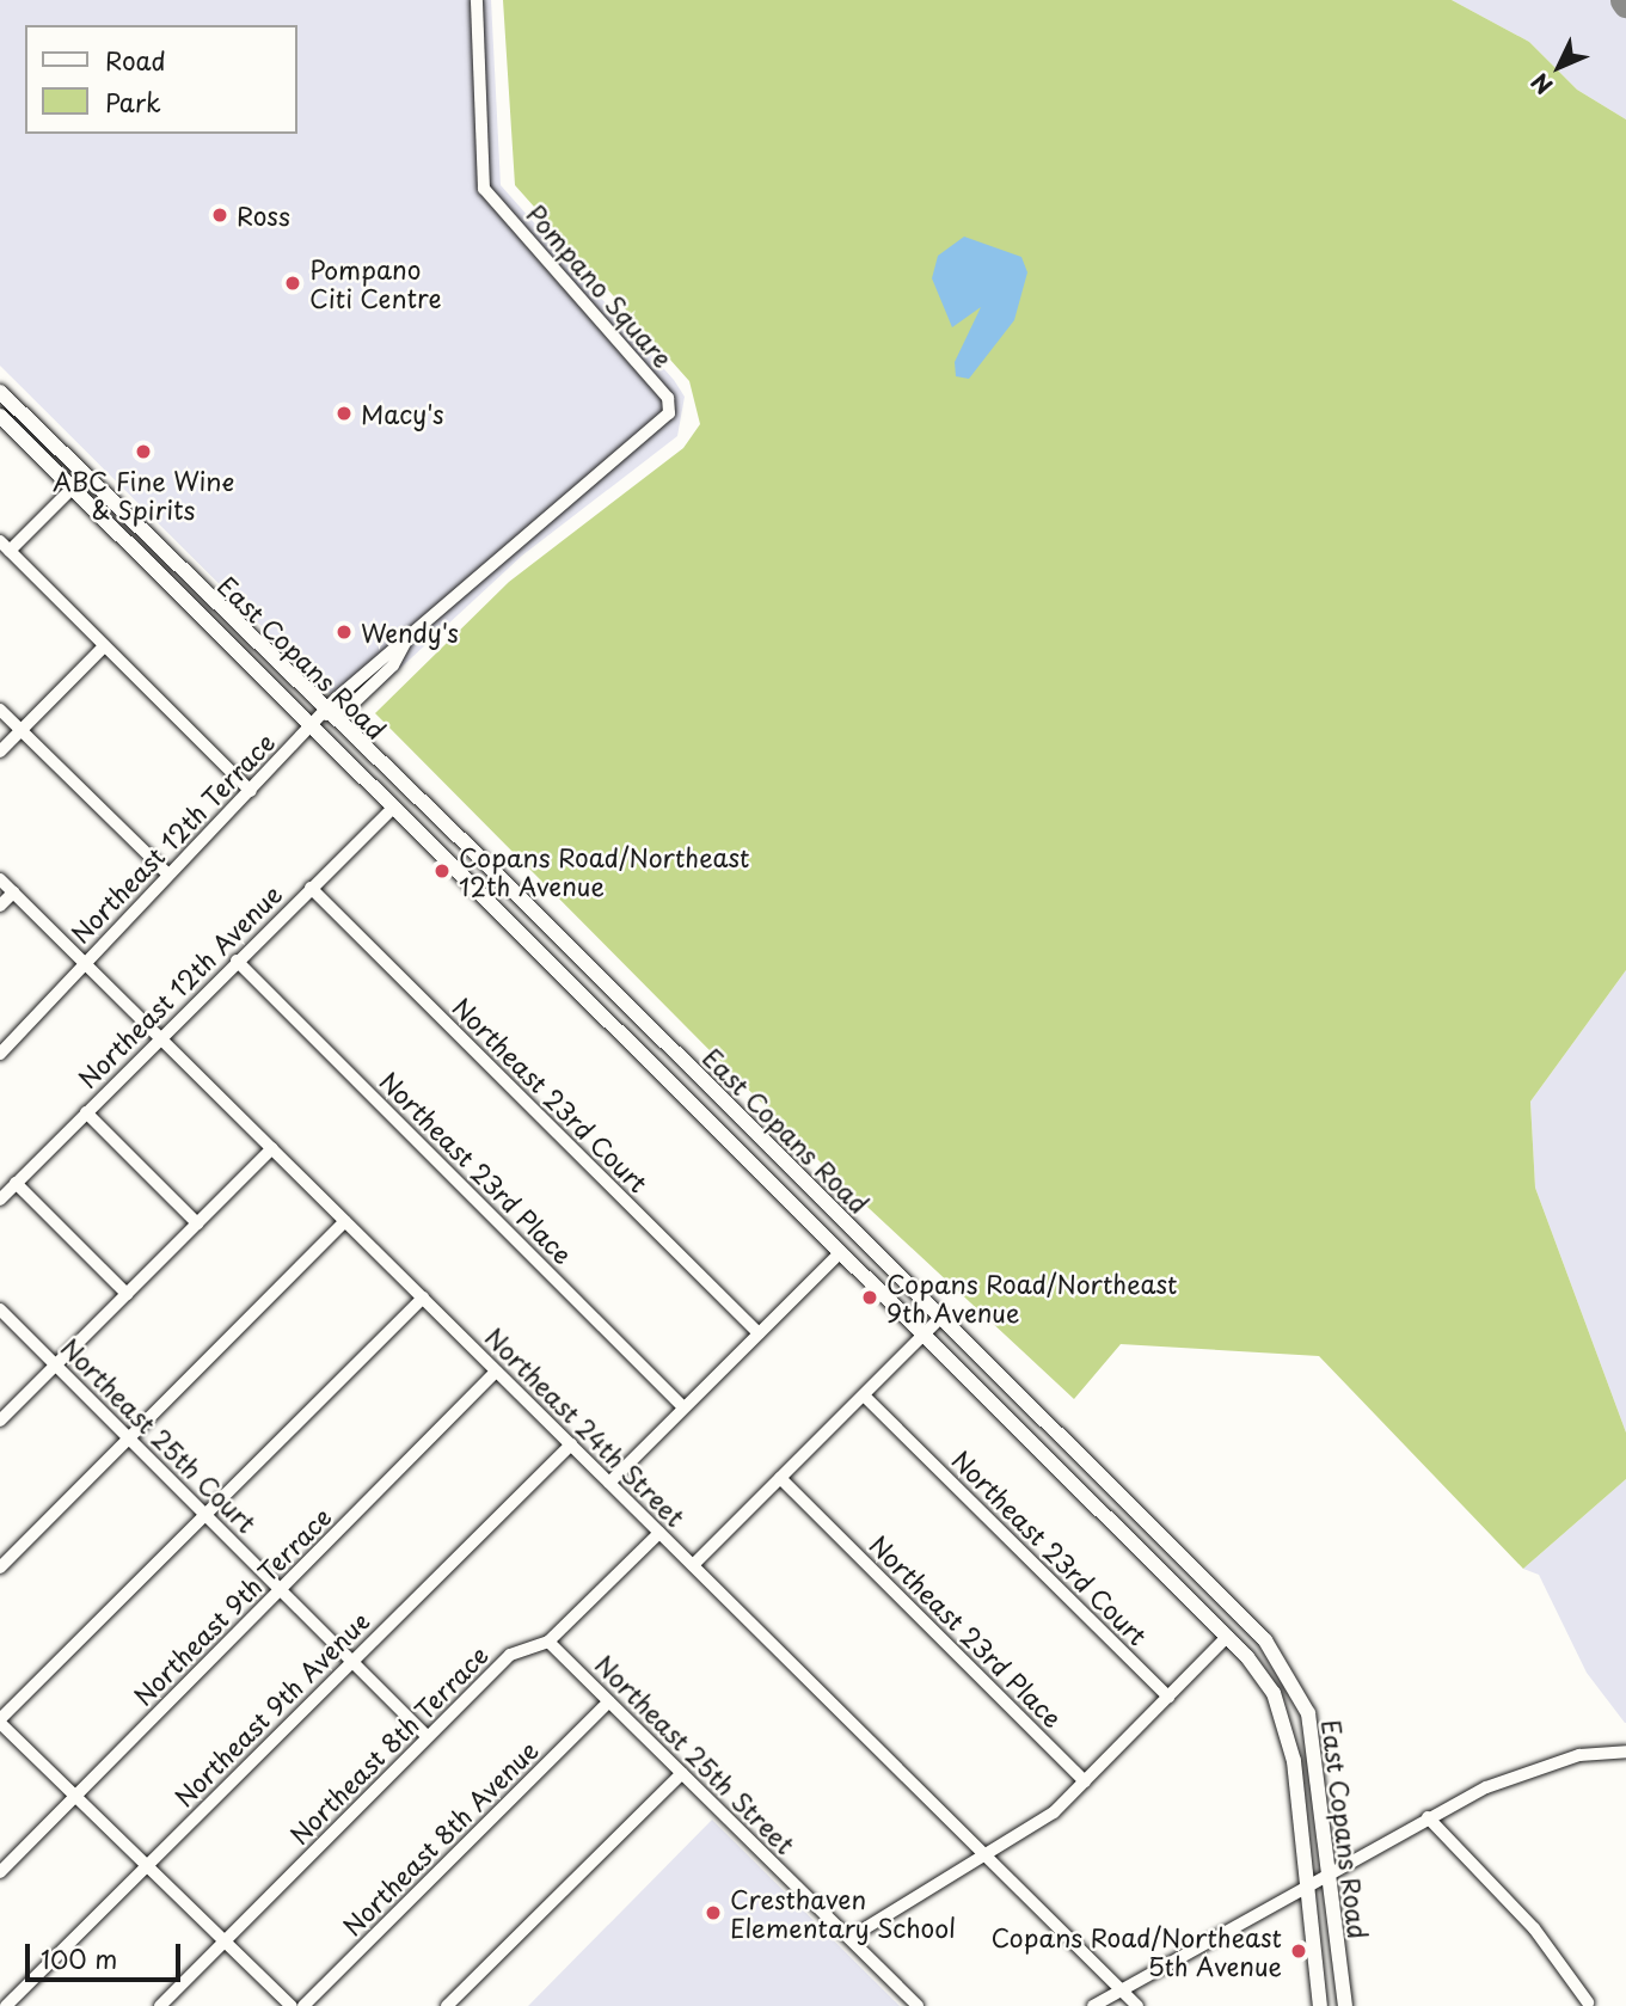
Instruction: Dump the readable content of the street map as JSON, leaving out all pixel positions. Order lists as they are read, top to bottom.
{
  "streets": {
    "main road": ["East Copans Road"],
    "street": [
      "Pompano Square",
      "Northeast 12th Terrace",
      "Northeast 12th Avenue",
      "Northeast 23rd Court",
      "Northeast 23rd Place",
      "Northeast 24th Street",
      "Northeast 25th Court",
      "Northeast 9th Terrace",
      "Northeast 9th Avenue",
      "Northeast 8th Terrace",
      "Northeast 25th Street",
      "Northeast 8th Avenue"
    ]
  },
  "crossings": [
    ["Pompano Square", "East Copans Road"],
    ["Pompano Square", "Northeast 12th Terrace"],
    ["East Copans Road", "Northeast 12th Terrace"],
    ["East Copans Road", "Northeast 12th Avenue"],
    ["Northeast 12th Terrace", "Northeast 24th Street"],
    ["Northeast 12th Avenue", "Northeast 23rd Court"],
    ["Northeast 12th Avenue", "Northeast 23rd Place"],
    ["Northeast 12th Avenue", "Northeast 24th Street"],
    ["Northeast 24th Street", "Northeast 9th Terrace"],
    ["Northeast 24th Street", "Northeast 9th Avenue"],
    ["Northeast 24th Street", "Northeast 8th Terrace"],
    ["Northeast 25th Court", "Northeast 9th Terrace"],
    ["Northeast 25th Court", "Northeast 9th Avenue"],
    ["Northeast 25th Court", "Northeast 8th Terrace"],
    ["Northeast 8th Terrace", "Northeast 25th Street"],
    ["Northeast 25th Street", "Northeast 8th Avenue"]
  ],
  "places": [
    "Ross",
    "Pompano Citi Centre",
    "Macy's",
    "ABC Fine Wine & Spirits",
    "Wendy's",
    "Copans Road/Northeast 12th Avenue",
    "Copans Road/Northeast 9th Avenue",
    "Cresthaven Elementary School",
    "Copans Road/Northeast 5th Avenue"
  ],
  "legend": ["Road", "Park"],
  "scale_bar": "100 m",
  "north": "bottom left"
}
